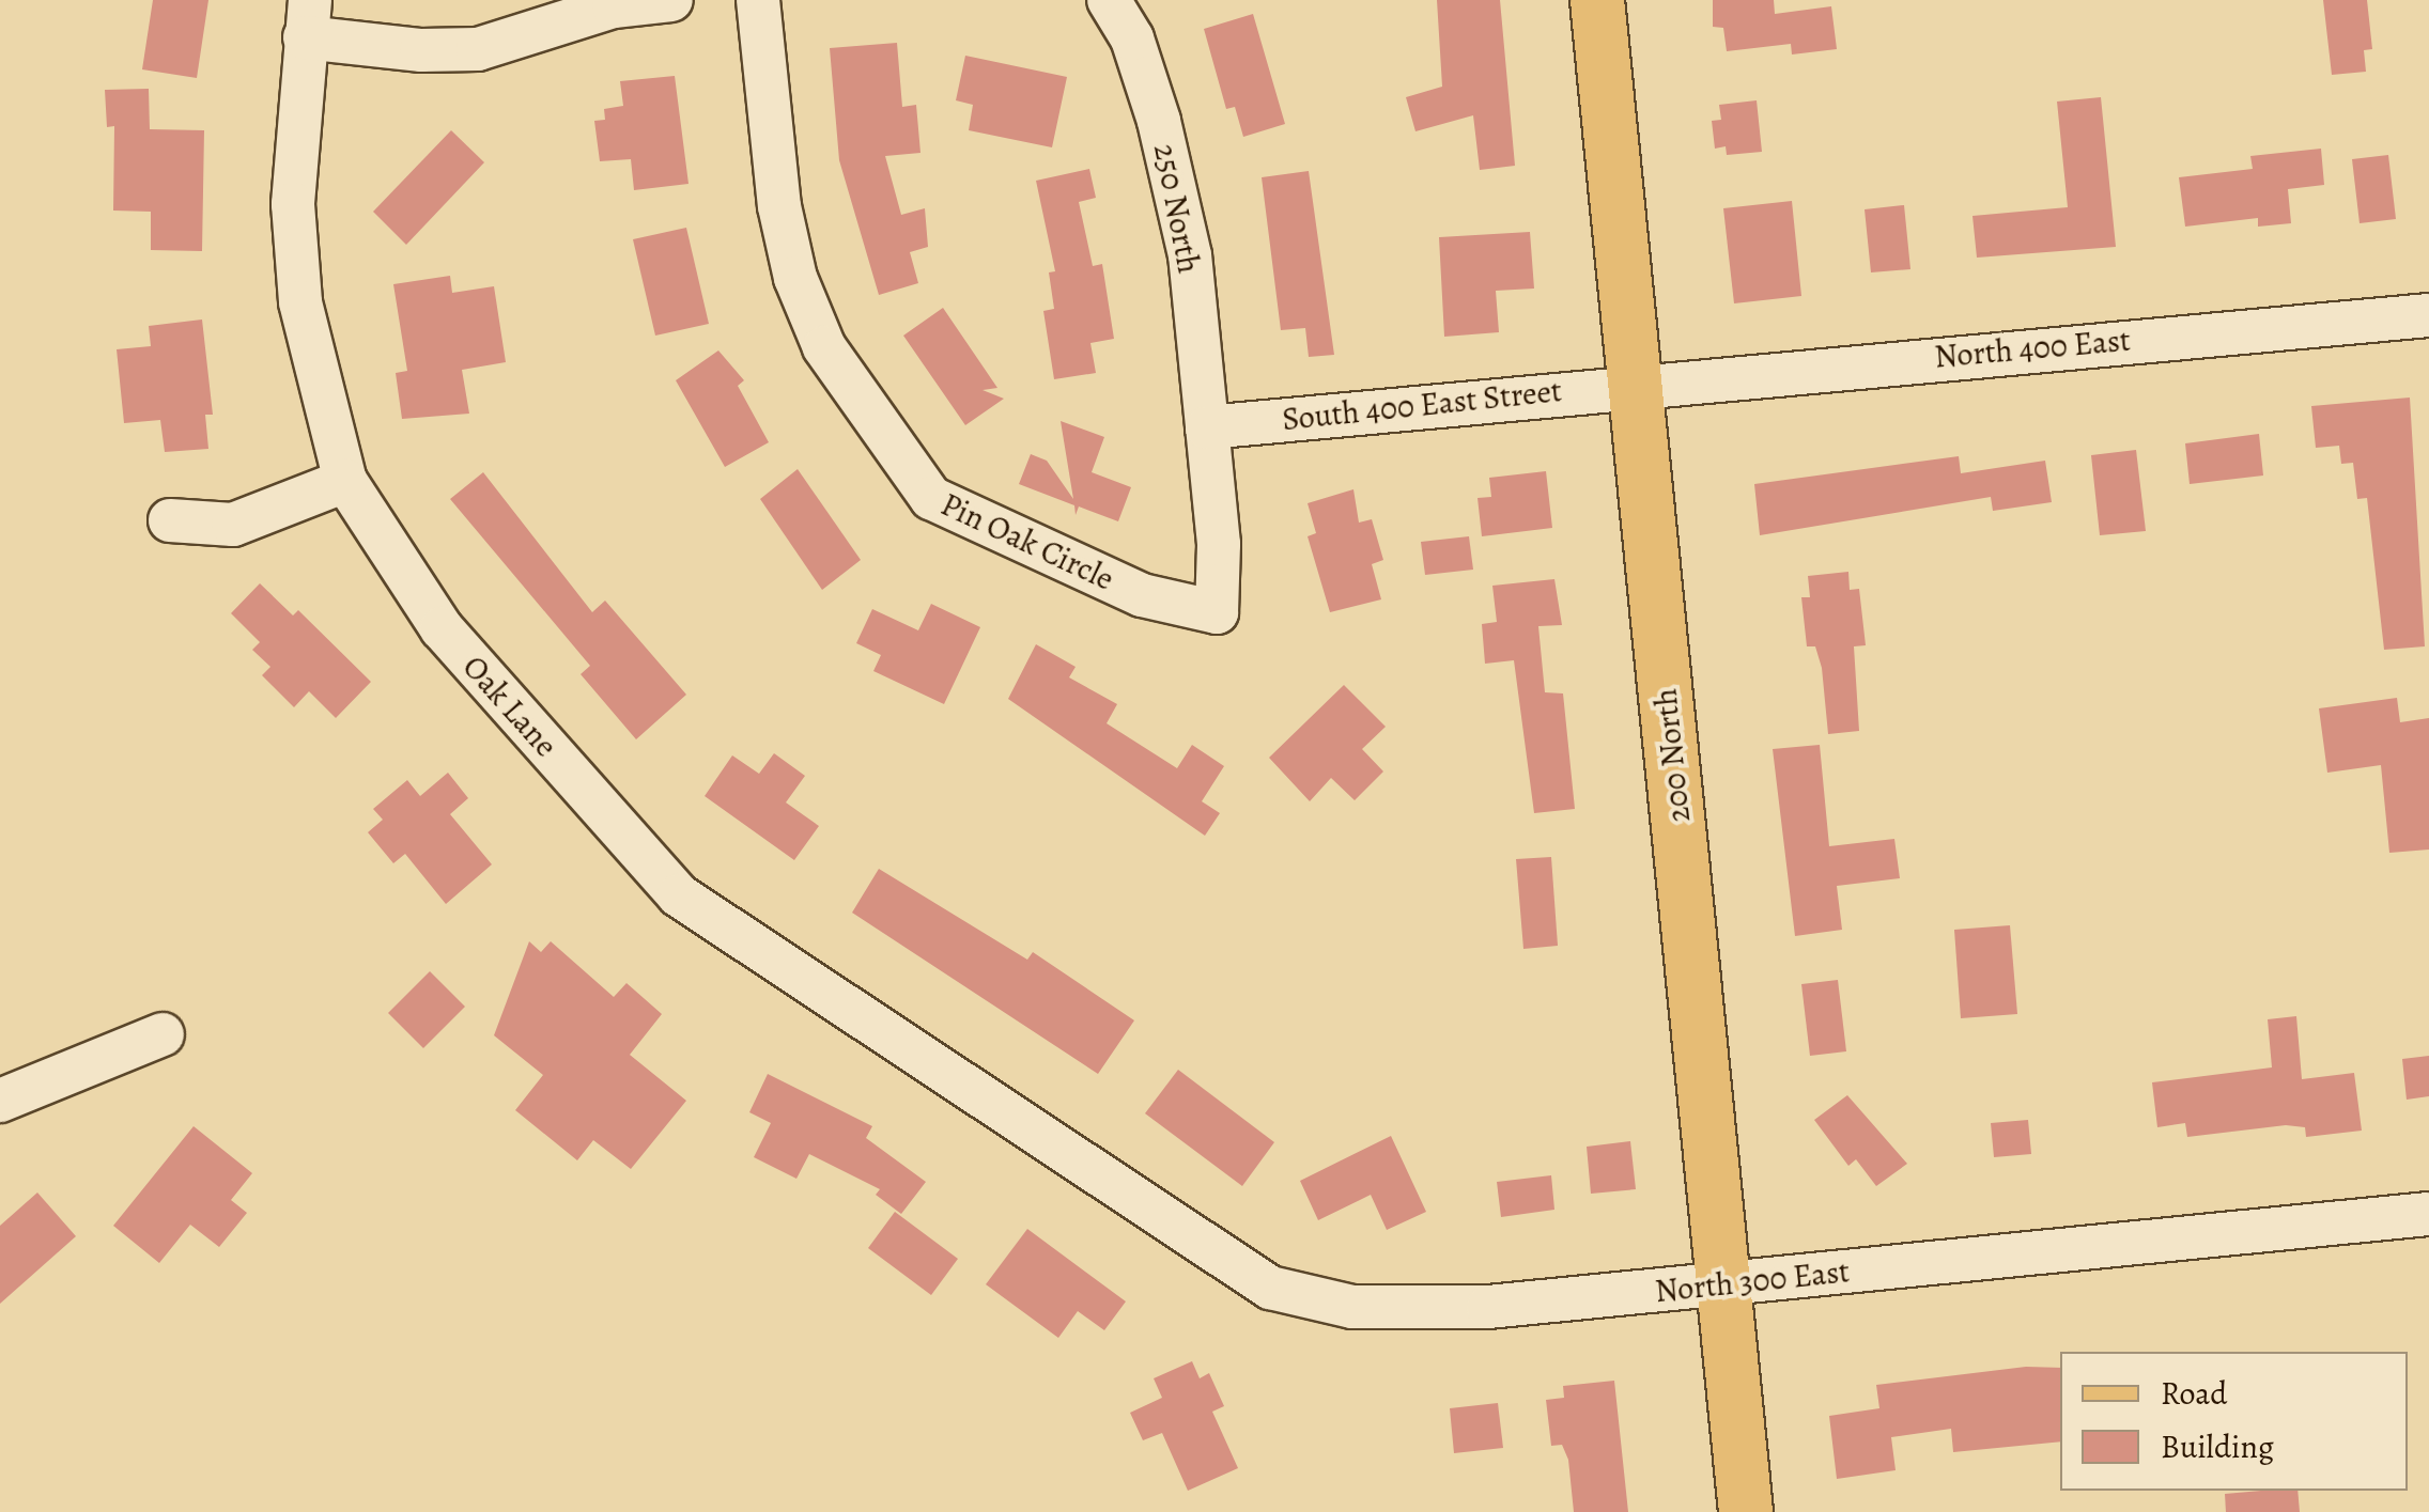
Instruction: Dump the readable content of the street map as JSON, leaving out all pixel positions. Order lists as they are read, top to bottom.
{
  "streets": {
    "main road": ["200 North"],
    "street": [
      "250 North",
      "North 400 East",
      "South 400 East Street",
      "Pin Oak Circle",
      "Oak Lane",
      "North 300 East"
    ]
  },
  "crossings": [
    ["250 North", "South 400 East Street"],
    ["250 North", "Pin Oak Circle"],
    ["North 400 East", "South 400 East Street"],
    ["North 400 East", "200 North"],
    ["South 400 East Street", "Pin Oak Circle"],
    ["South 400 East Street", "200 North"],
    ["Oak Lane", "North 300 East"],
    ["200 North", "North 300 East"]
  ],
  "legend": ["Road", "Building"]
}
